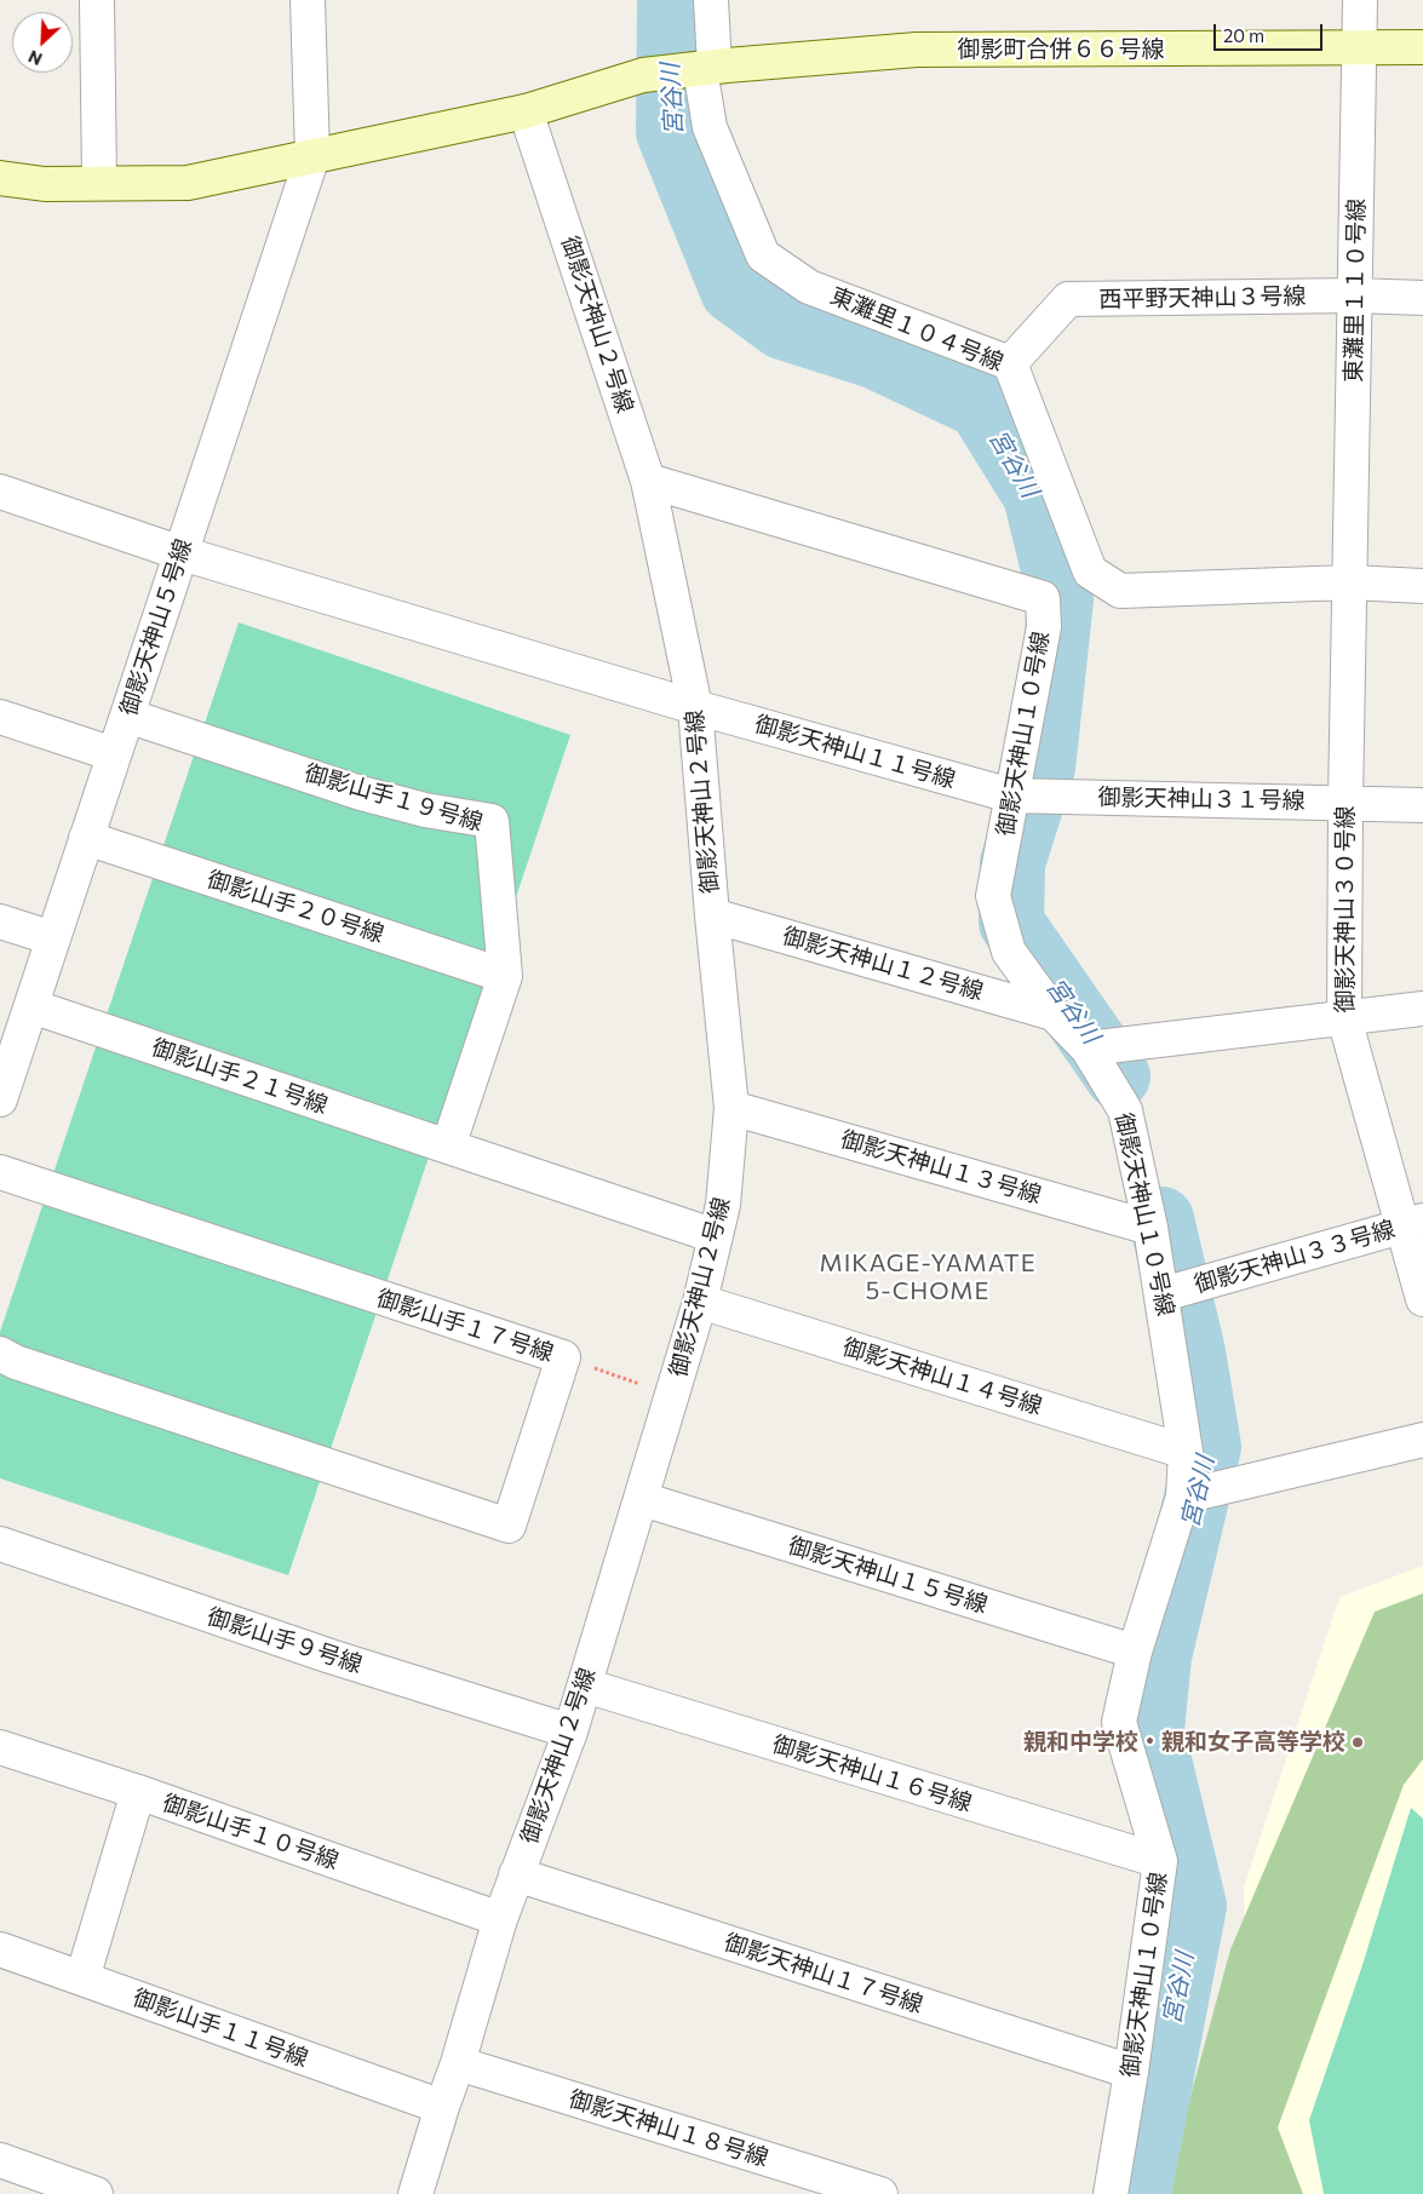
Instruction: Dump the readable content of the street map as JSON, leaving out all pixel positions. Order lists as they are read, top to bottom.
{
  "streets": {
    "street": [
      "御影町合併６６号線",
      "東灘里１１０号線",
      "西平野天神山３号線",
      "御影天神山２号線",
      "東灘里１０４号線",
      "御影天神山５号線",
      "御影天神山１０号線",
      "御影天神山１１号線",
      "御影山手１９号線",
      "御影天神山３１号線",
      "御影山手２０号線",
      "御影天神山３０号線",
      "御影天神山１２号線",
      "御影山手２１号線",
      "御影天神山１３号線",
      "御影天神山３３号線",
      "御影山手１７号線",
      "御影天神山１４号線",
      "御影天神山１５号線",
      "御影山手９号線",
      "御影天神山１６号線",
      "御影山手１０号線",
      "御影天神山１７号線",
      "御影山手１１号線",
      "御影天神山１８号線"
    ]
  },
  "crossings": [
    ["御影町合併６６号線", "東灘里１１０号線"],
    ["御影町合併６６号線", "御影天神山２号線"],
    ["御影町合併６６号線", "東灘里１０４号線"],
    ["御影町合併６６号線", "御影天神山５号線"],
    ["東灘里１１０号線", "西平野天神山３号線"],
    ["東灘里１１０号線", "東灘里１０４号線"],
    ["東灘里１１０号線", "御影天神山３０号線"],
    ["西平野天神山３号線", "東灘里１０４号線"],
    ["御影天神山２号線", "御影天神山１０号線"],
    ["御影天神山２号線", "御影天神山１１号線"],
    ["御影天神山２号線", "御影天神山１２号線"],
    ["御影天神山２号線", "御影天神山１３号線"],
    ["御影天神山２号線", "御影天神山１４号線"],
    ["御影天神山２号線", "御影天神山１５号線"],
    ["御影天神山２号線", "御影山手９号線"],
    ["御影天神山２号線", "御影天神山１６号線"],
    ["御影天神山２号線", "御影山手１０号線"],
    ["御影天神山２号線", "御影天神山１７号線"],
    ["御影天神山２号線", "御影山手１１号線"],
    ["御影天神山２号線", "御影天神山１８号線"],
    ["東灘里１０４号線", "御影天神山３０号線"],
    ["御影天神山５号線", "御影天神山１１号線"],
    ["御影天神山５号線", "御影山手１９号線"],
    ["御影天神山５号線", "御影山手２０号線"],
    ["御影天神山５号線", "御影山手２１号線"],
    ["御影天神山１０号線", "御影天神山１１号線"],
    ["御影天神山１０号線", "御影天神山３１号線"],
    ["御影天神山１０号線", "御影天神山１２号線"],
    ["御影天神山１０号線", "御影天神山１３号線"],
    ["御影天神山１０号線", "御影天神山３３号線"],
    ["御影天神山１０号線", "御影天神山１４号線"],
    ["御影天神山１０号線", "御影天神山１５号線"],
    ["御影天神山１０号線", "御影天神山１６号線"],
    ["御影天神山１０号線", "御影天神山１７号線"],
    ["御影天神山１１号線", "御影天神山３１号線"],
    ["御影山手１９号線", "御影山手２０号線"],
    ["御影山手１９号線", "御影山手２１号線"],
    ["御影天神山３１号線", "御影天神山３０号線"],
    ["御影天神山３０号線", "御影天神山３３号線"]
  ],
  "districts": ["MIKAGE-YAMATE 5-CHOME"],
  "water": ["宮谷川"],
  "places": ["親和中学校・親和女子高等学校"],
  "scale_bar": "20 m",
  "north": "bottom left"
}
